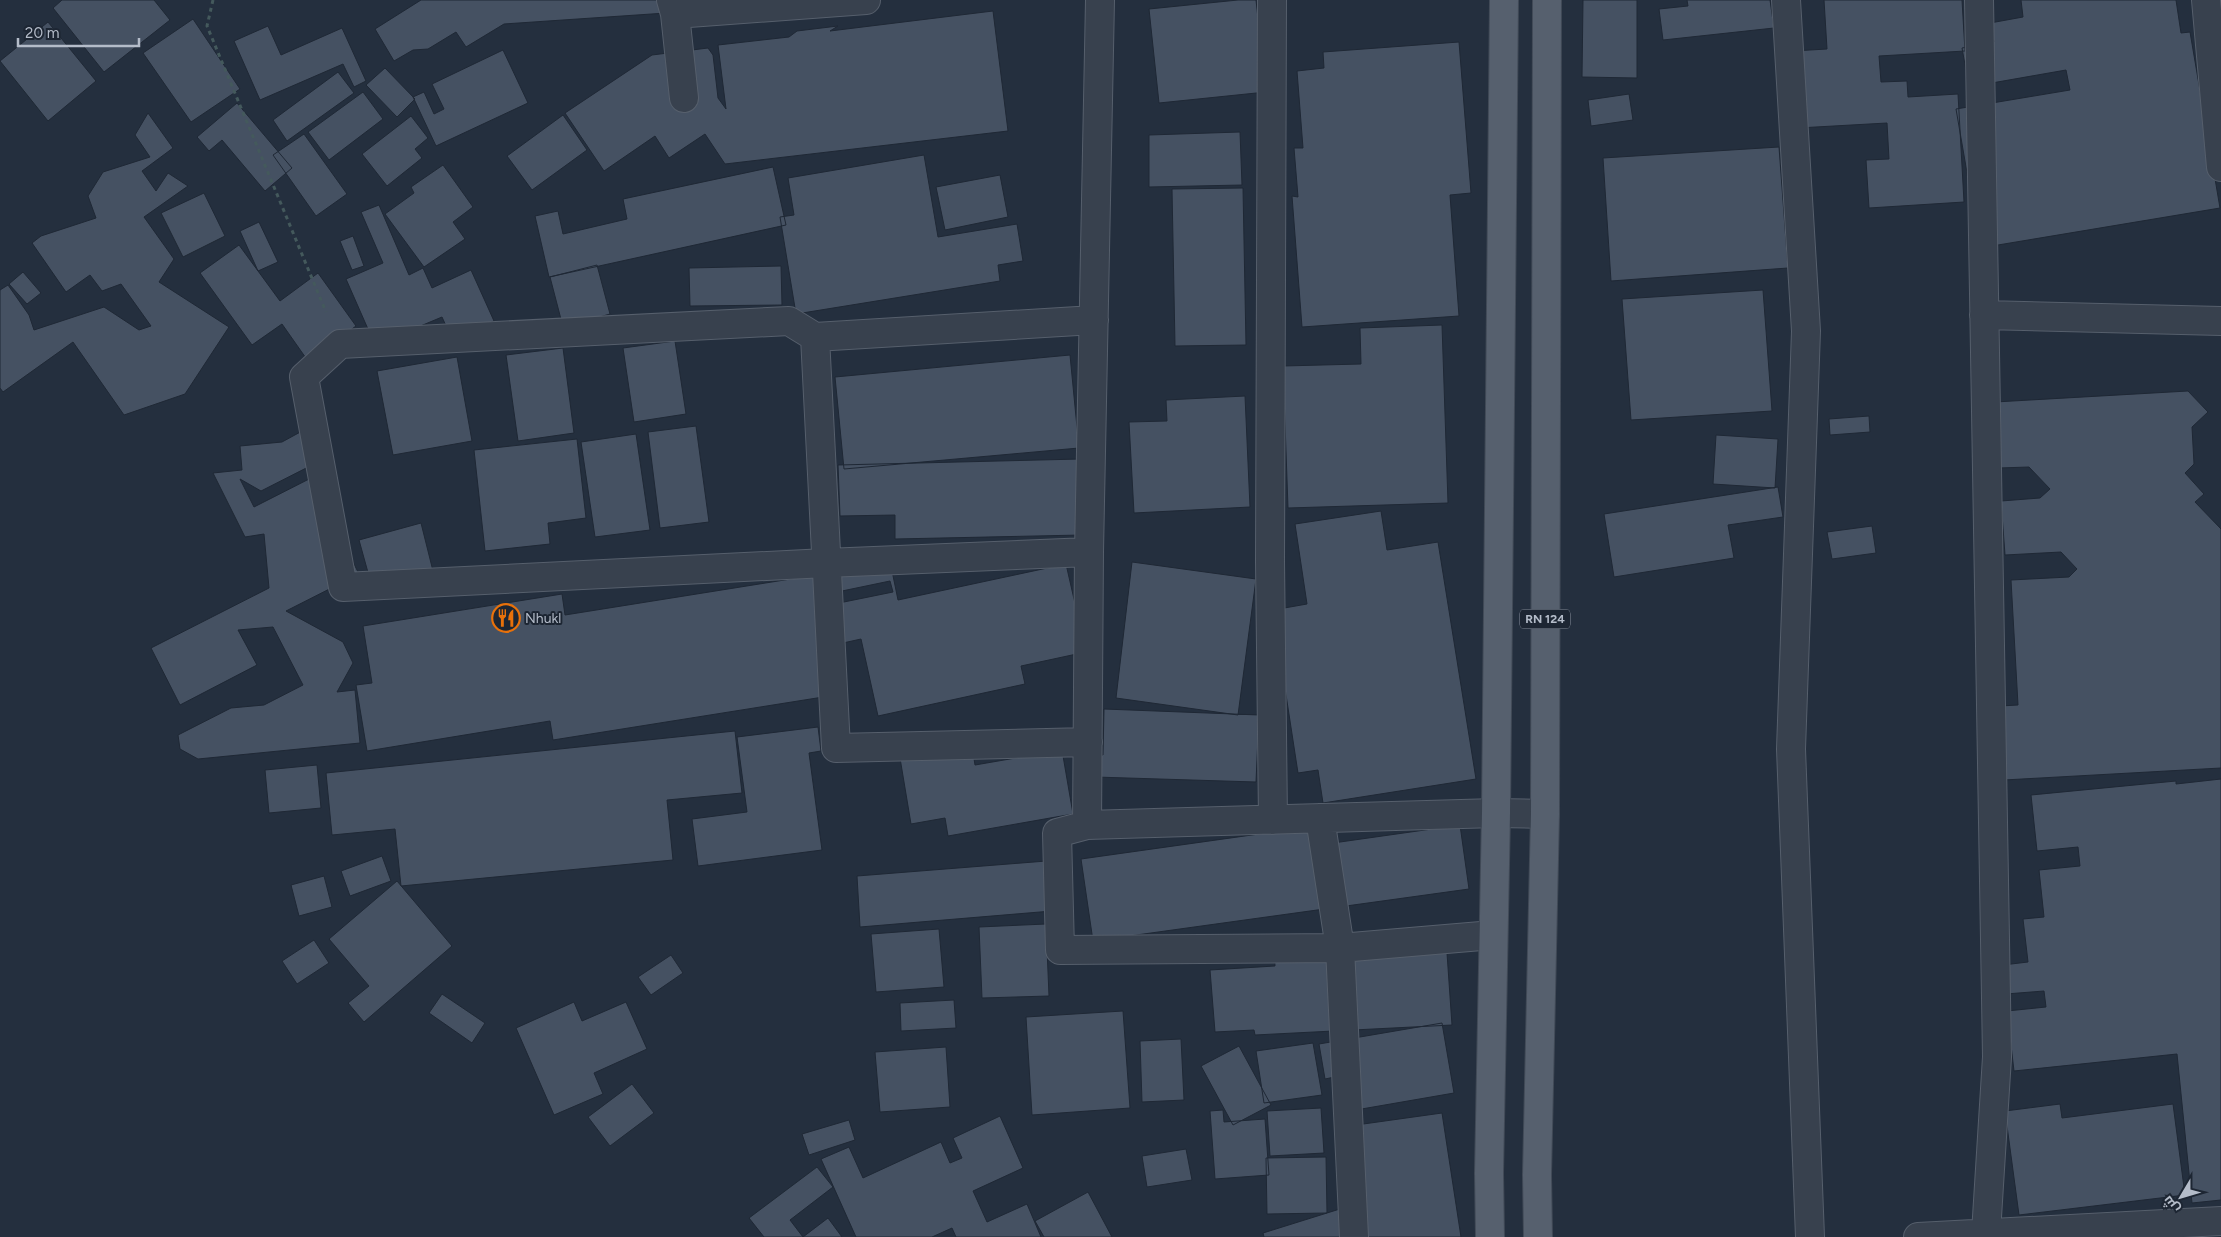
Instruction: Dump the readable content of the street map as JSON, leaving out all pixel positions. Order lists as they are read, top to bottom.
{
  "streets": {
    "main road": ["RN 124"]
  },
  "places": {
    "restaurant": ["Nhukl"]
  },
  "scale_bar": "20 m",
  "north": "bottom left"
}
